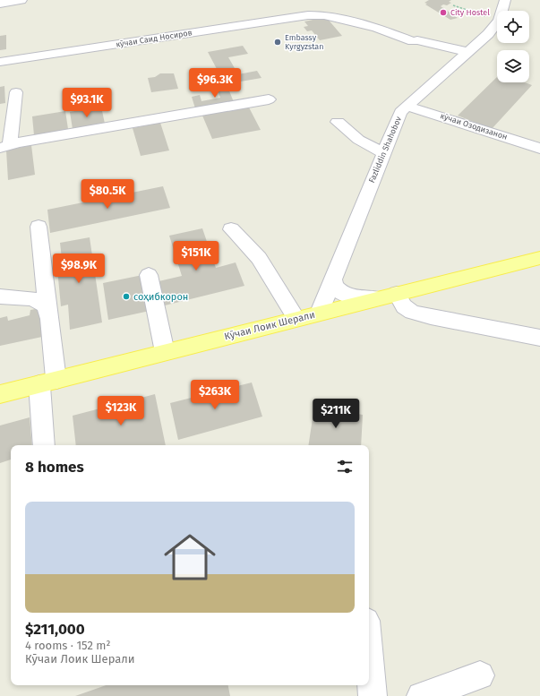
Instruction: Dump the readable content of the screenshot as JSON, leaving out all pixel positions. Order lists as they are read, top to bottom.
{
  "streets": {
    "main road": ["Кӯчаи Лоик Шерали"],
    "street": ["кӯчаи Саид Носиров", "кӯчаи Озодизанон", "Fazliddin Shahobov"]
  },
  "crossings": [
    ["кӯчаи Саид Носиров", "Fazliddin Shahobov"],
    ["кӯчаи Озодизанон", "Fazliddin Shahobov"],
    ["Fazliddin Shahobov", "Кӯчаи Лоик Шерали"]
  ],
  "places": ["City Hostel", "Embassy Kyrgyzstan", "соҳибкорон"],
  "page": {
    "price": [
      "$96.3K",
      "$93.1K",
      "$80.5K",
      "$151K",
      "$98.9K",
      "$263K",
      "$123K",
      "$211K"
    ],
    "heading": "8 homes",
    "list": [
      {
        "name": "$211,000",
        "note": "4 rooms · 152 m² · Кӯчаи Лоик Шерали"
      }
    ]
  }
}
